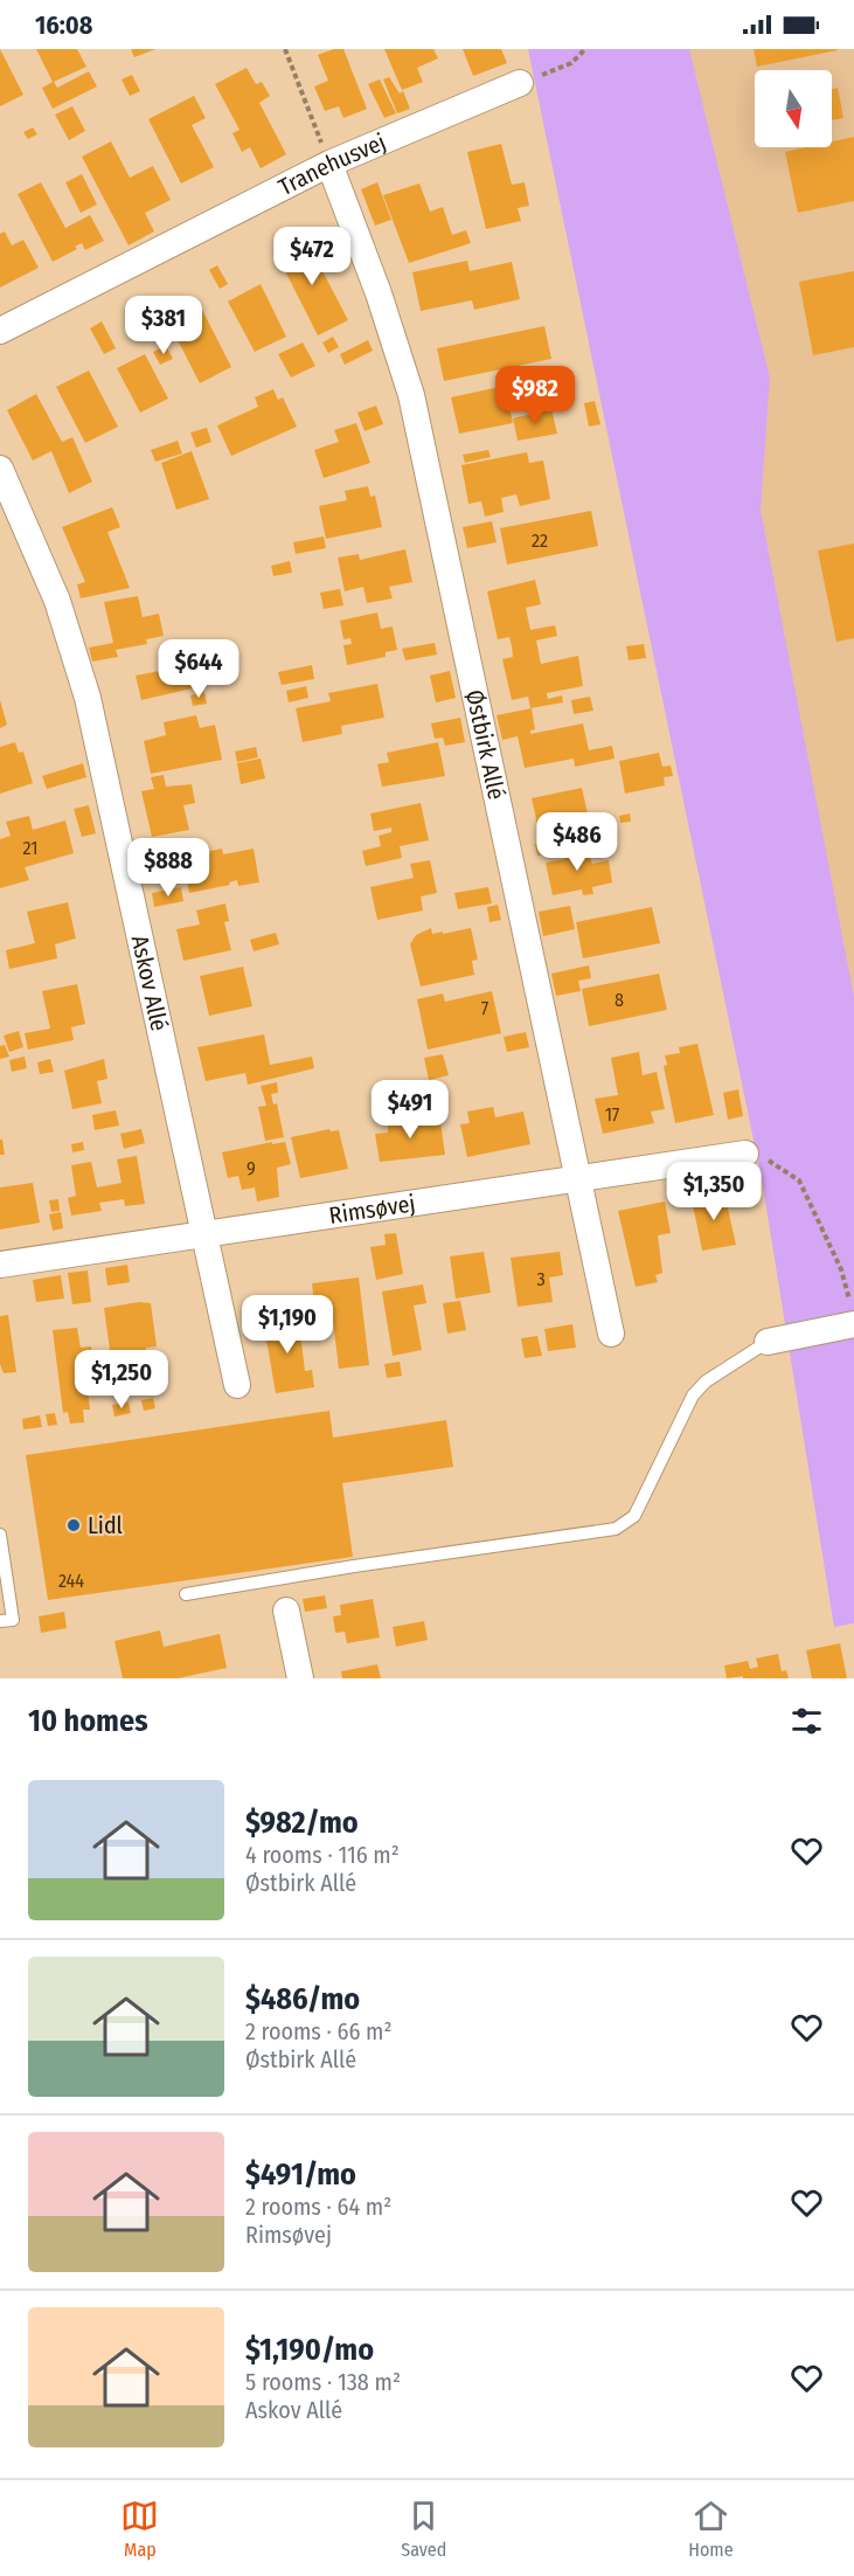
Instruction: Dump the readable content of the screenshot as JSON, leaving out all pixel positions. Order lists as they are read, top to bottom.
{
  "streets": {
    "street": [
      "Tranehusvej",
      "Østbirk Allé",
      "Askov Allé",
      "Rimsøvej"
    ]
  },
  "crossings": [
    ["Tranehusvej", "Østbirk Allé"],
    ["Østbirk Allé", "Rimsøvej"],
    ["Askov Allé", "Rimsøvej"]
  ],
  "places": ["Lidl"],
  "house_numbers": [
    "22",
    "21",
    "8",
    "7",
    "17",
    "9",
    "3",
    "244"
  ],
  "north": "bottom",
  "page": {
    "status": "16:08",
    "price": [
      "$472",
      "$381",
      "$982",
      "$644",
      "$486",
      "$888",
      "$491",
      "$1,350",
      "$1,190",
      "$1,250"
    ],
    "heading": "10 homes",
    "list": [
      {
        "name": "$982/mo",
        "note": "4 rooms · 116 m² · Østbirk Allé"
      },
      {
        "name": "$486/mo",
        "note": "2 rooms · 66 m² · Østbirk Allé"
      },
      {
        "name": "$491/mo",
        "note": "2 rooms · 64 m² · Rimsøvej"
      },
      {
        "name": "$1,190/mo",
        "note": "5 rooms · 138 m² · Askov Allé"
      }
    ],
    "tabs": ["Map", "Saved", "Home"]
  }
}
